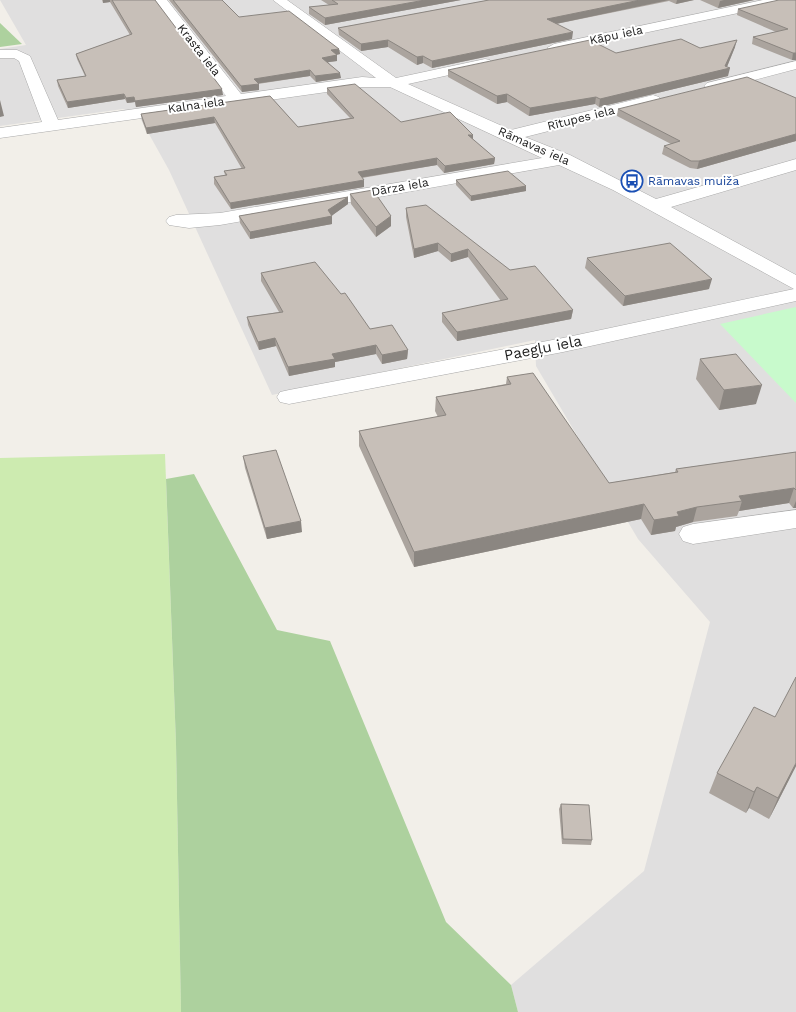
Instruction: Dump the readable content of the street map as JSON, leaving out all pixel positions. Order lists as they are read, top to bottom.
{
  "streets": {
    "street": [
      "Kāpu iela",
      "Krasta iela",
      "Kalna iela",
      "Rītupes iela",
      "Rāmavas iela",
      "Dārza iela",
      "Paegļu iela"
    ]
  },
  "crossings": [
    ["Krasta iela", "Kalna iela"],
    ["Kalna iela", "Rāmavas iela"],
    ["Rītupes iela", "Rāmavas iela"],
    ["Rāmavas iela", "Dārza iela"]
  ],
  "places": {
    "bus stop": ["Rāmavas muiža"]
  }
}
